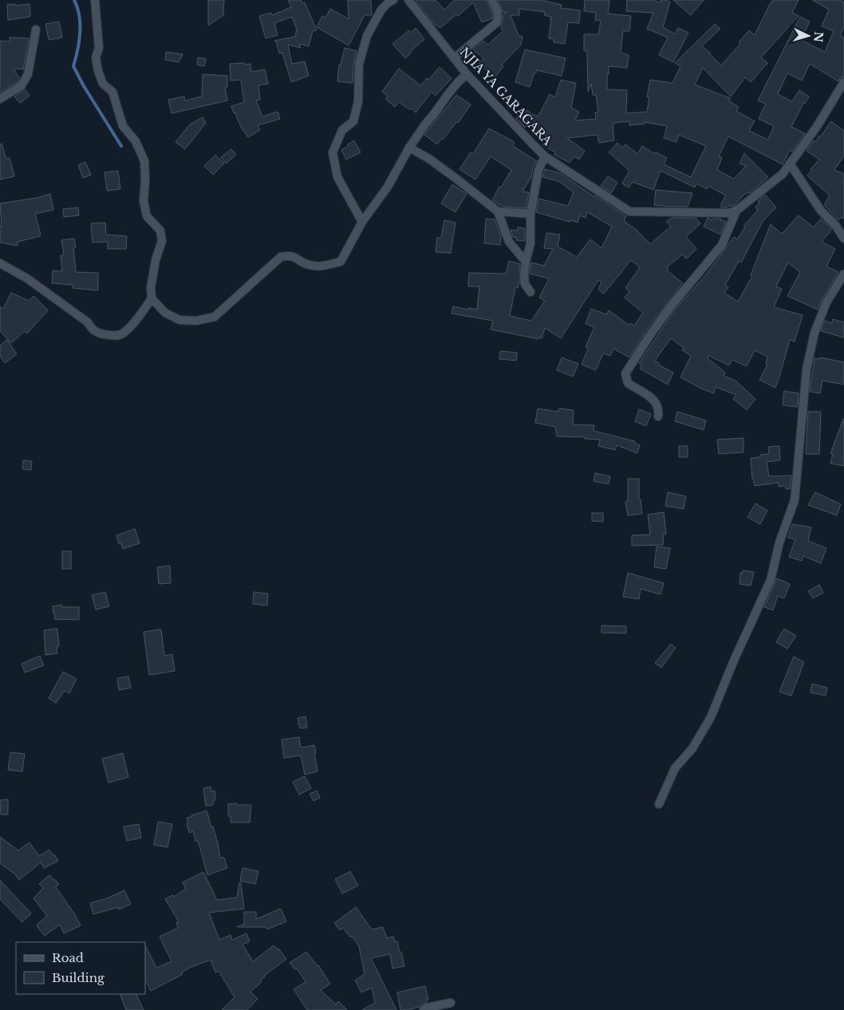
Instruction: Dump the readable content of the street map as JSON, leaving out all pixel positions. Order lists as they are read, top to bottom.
{
  "streets": {
    "street": ["NJIA YA GARAGARA"]
  },
  "legend": ["Road", "Building"],
  "north": "right"
}
